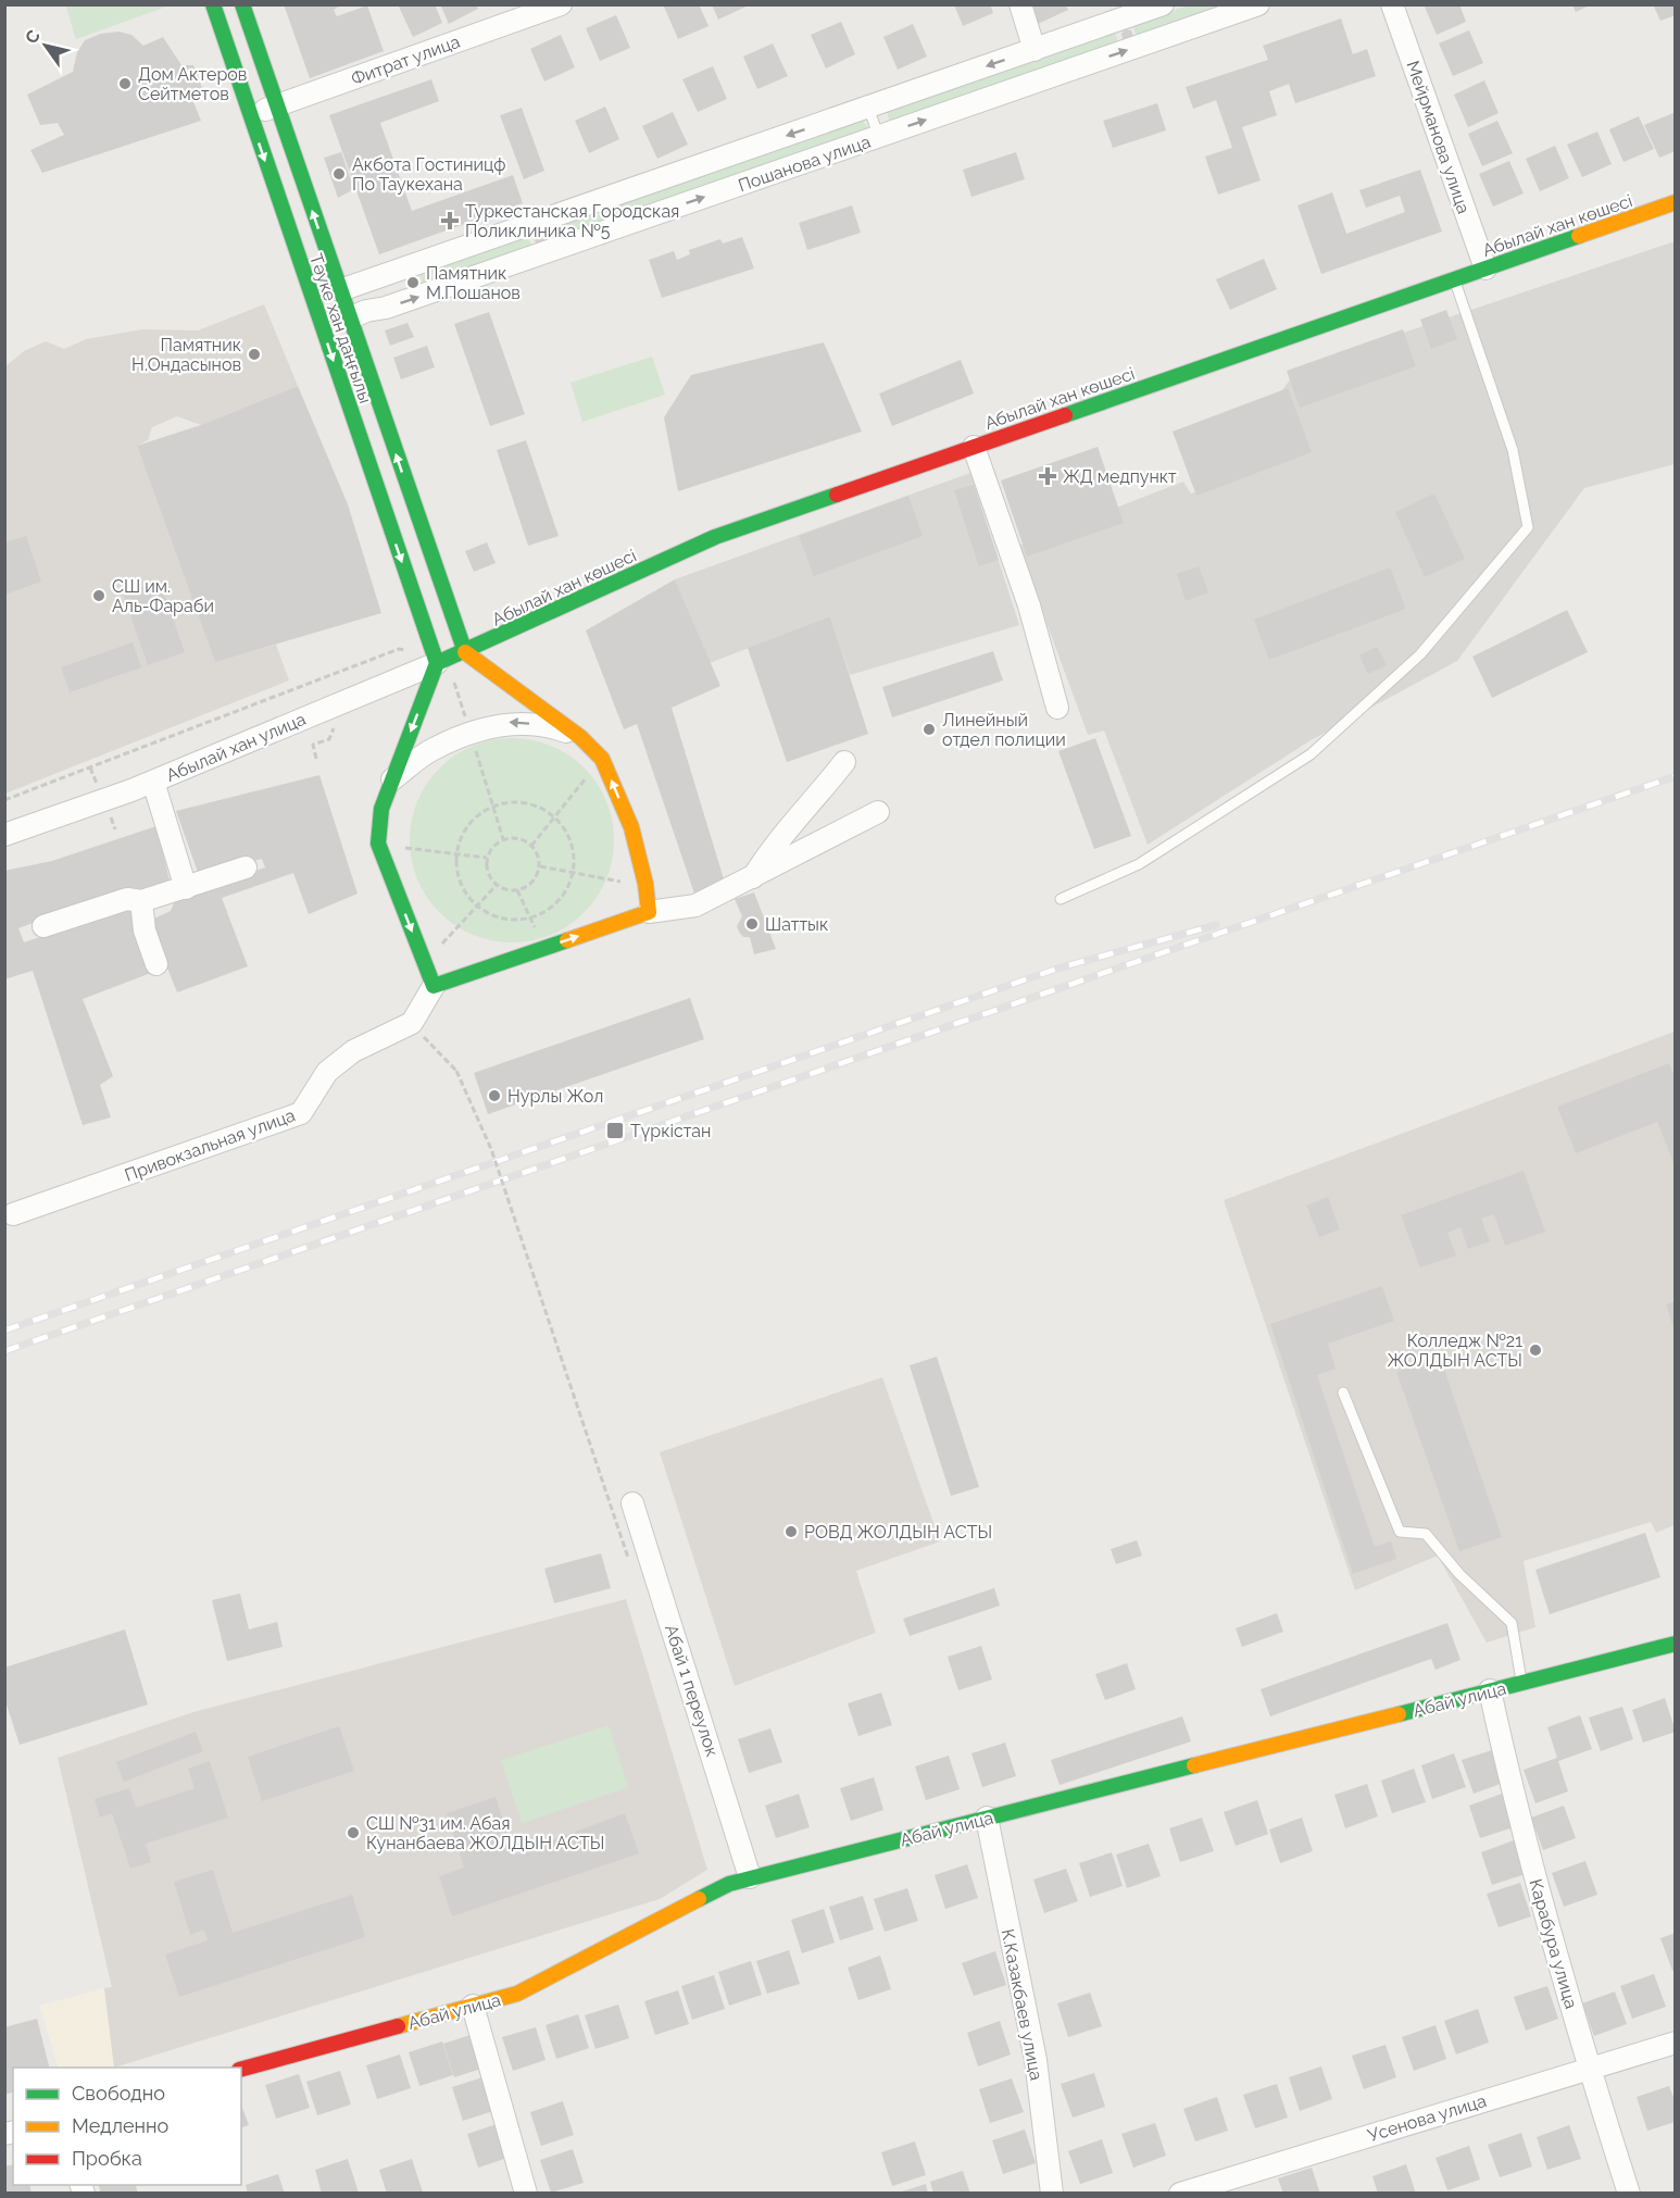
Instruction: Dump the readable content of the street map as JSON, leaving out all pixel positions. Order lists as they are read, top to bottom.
{
  "streets": {
    "street": [
      "Фитрат улица",
      "Мейрманова улица",
      "Пошанова улица",
      "Абылай хан көшесі",
      "Тәуке хан даңғылы",
      "Абылай хан улица",
      "Привокзальная улица",
      "Абай 1 переулок",
      "Абай улица",
      "Карабура улица",
      "К.Казакбаев улица",
      "Усенова улица"
    ]
  },
  "crossings": [
    ["Фитрат улица", "Тәуке хан даңғылы"],
    ["Мейрманова улица", "Абылай хан көшесі"],
    ["Пошанова улица", "Тәуке хан даңғылы"],
    ["Абылай хан көшесі", "Тәуке хан даңғылы"],
    ["Абылай хан көшесі", "Абылай хан улица"],
    ["Тәуке хан даңғылы", "Абылай хан улица"],
    ["Абай 1 переулок", "Абай улица"],
    ["Абай улица", "Карабура улица"],
    ["Абай улица", "К.Казакбаев улица"],
    ["Карабура улица", "Усенова улица"]
  ],
  "places": {
    "other": [
      "Дом Актеров Сейтметов",
      "Акбота Гостиницф По Таукехана",
      "Памятник М.Пошанов",
      "Памятник Н.Ондасынов",
      "СШ им. Аль-Фараби",
      "Линейный отдел полиции",
      "Шаттык",
      "Нурлы Жол",
      "Колледж №21 ЖОЛДЫН АСТЫ",
      "РОВД ЖОЛДЫН АСТЫ",
      "СШ №31 им. Абая Кунанбаева ЖОЛДЫН АСТЫ"
    ],
    "health": ["Туркестанская Городская Поликлиника №5", "ЖД медпункт"],
    "transit": ["Түркістан"]
  },
  "legend": ["Свободно", "Медленно", "Пробка"],
  "north": "top left"
}
